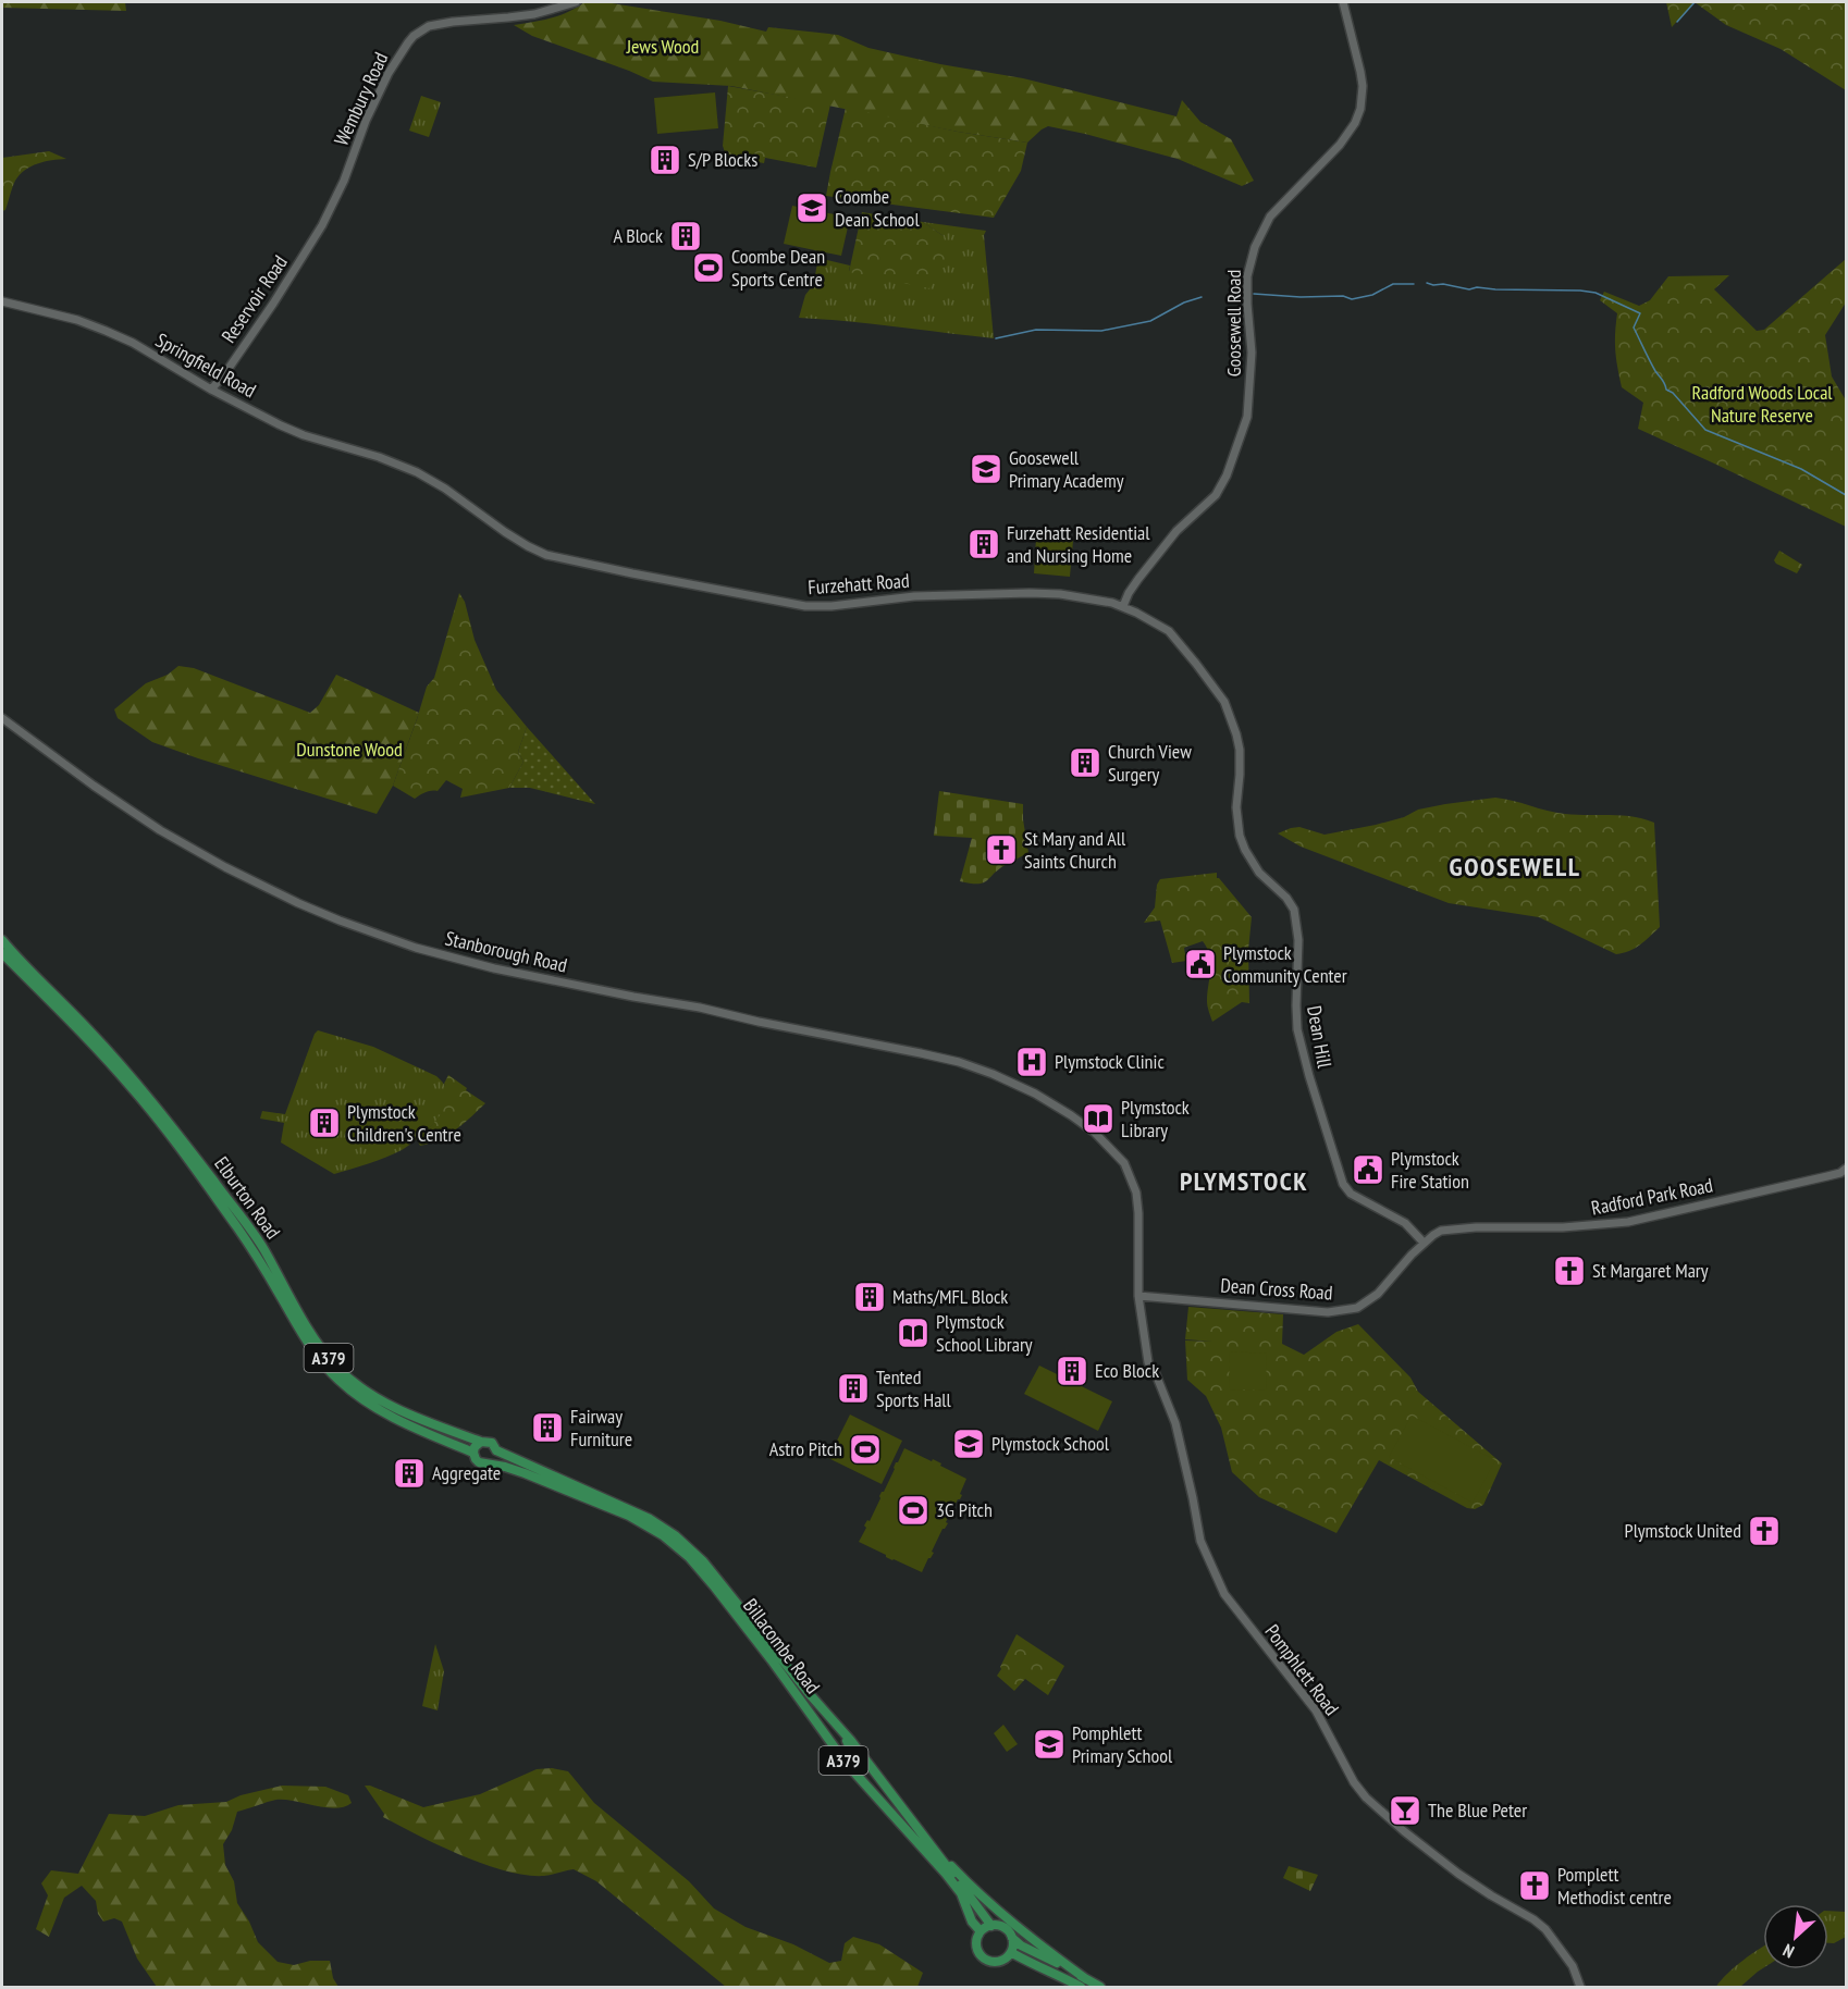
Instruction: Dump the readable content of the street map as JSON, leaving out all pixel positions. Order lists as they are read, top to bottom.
{
  "streets": {
    "main road": ["Elburton Road", "A379", "Billacombe Road"],
    "street": [
      "Wembury Road",
      "Reservoir Road",
      "Goosewell Road",
      "Springfield Road",
      "Furzehatt Road",
      "Stanborough Road",
      "Dean Hill",
      "Radford Park Road",
      "Dean Cross Road",
      "Pomphlett Road"
    ]
  },
  "crossings": [
    ["Wembury Road", "Reservoir Road"],
    ["Reservoir Road", "Springfield Road"],
    ["Goosewell Road", "Furzehatt Road"],
    ["Springfield Road", "Furzehatt Road"],
    ["Furzehatt Road", "Dean Hill"],
    ["Stanborough Road", "Dean Cross Road"],
    ["Stanborough Road", "Pomphlett Road"],
    ["Dean Hill", "Radford Park Road"],
    ["Dean Hill", "Dean Cross Road"],
    ["Radford Park Road", "Dean Cross Road"],
    ["Elburton Road", "A379"],
    ["Elburton Road", "Billacombe Road"],
    ["Dean Cross Road", "Pomphlett Road"],
    ["A379", "Billacombe Road"]
  ],
  "districts": ["GOOSEWELL", "PLYMSTOCK"],
  "parks": ["Jews Wood", "Radford Woods Local Nature Reserve", "Dunstone Wood"],
  "places": {
    "building": [
      "S/P Blocks",
      "A Block",
      "Furzehatt Residential and Nursing Home",
      "Church View Surgery",
      "Plymstock Children's Centre",
      "Maths/MFL Block",
      "Eco Block",
      "Tented Sports Hall",
      "Fairway Furniture",
      "Aggregate"
    ],
    "school or university": [
      "Coombe Dean School",
      "Goosewell Primary Academy",
      "Plymstock School",
      "Pomphlett Primary School"
    ],
    "sports": ["Coombe Dean Sports Centre", "Astro Pitch", "3G Pitch"],
    "church": [
      "St Mary and All Saints Church",
      "St Margaret Mary",
      "Plymstock United",
      "Pomplett Methodist centre"
    ],
    "public building": ["Plymstock Community Center", "Plymstock Fire Station"],
    "hospital": ["Plymstock Clinic"],
    "library": ["Plymstock Library", "Plymstock School Library"],
    "bar": ["The Blue Peter"]
  },
  "north": "bottom left"
}
